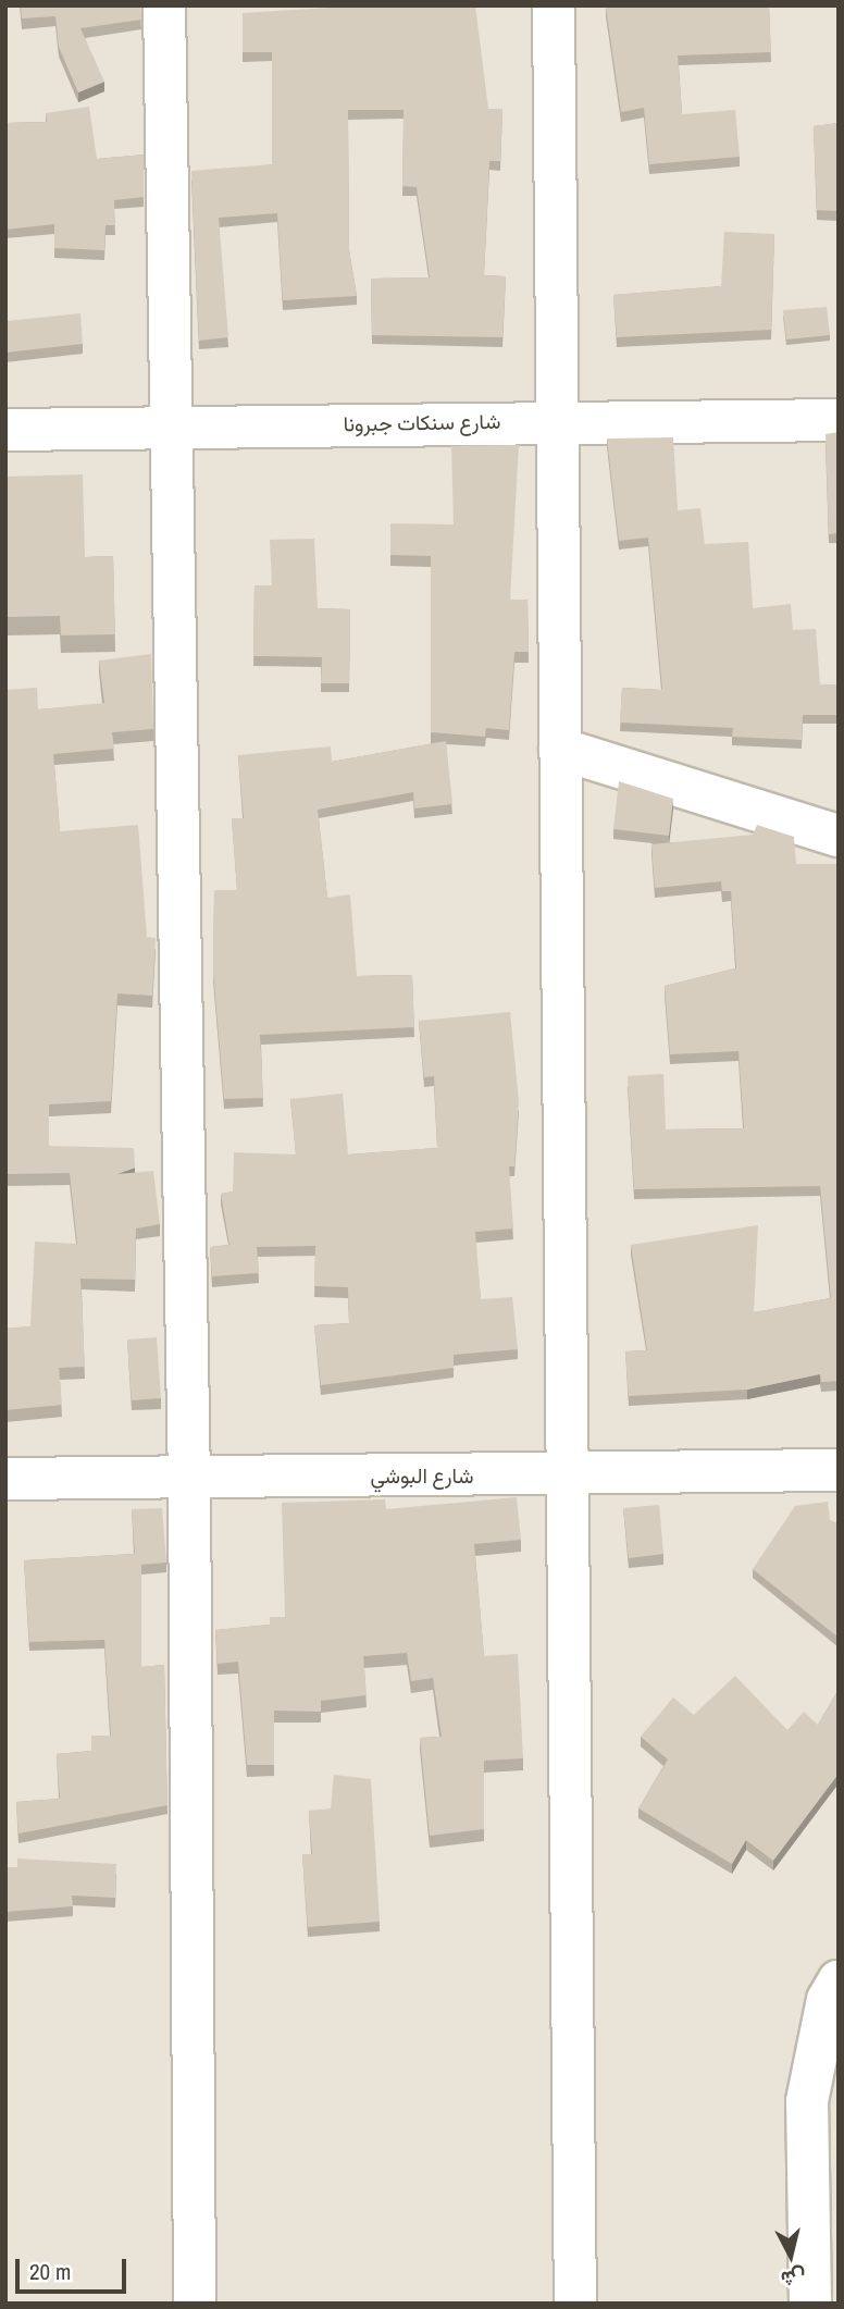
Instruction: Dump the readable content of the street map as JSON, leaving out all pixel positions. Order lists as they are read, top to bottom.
{
  "streets": {
    "street": ["شارع سنكات جبرونا", "شارع البوشي"]
  },
  "scale_bar": "20 m",
  "north": "bottom"
}
